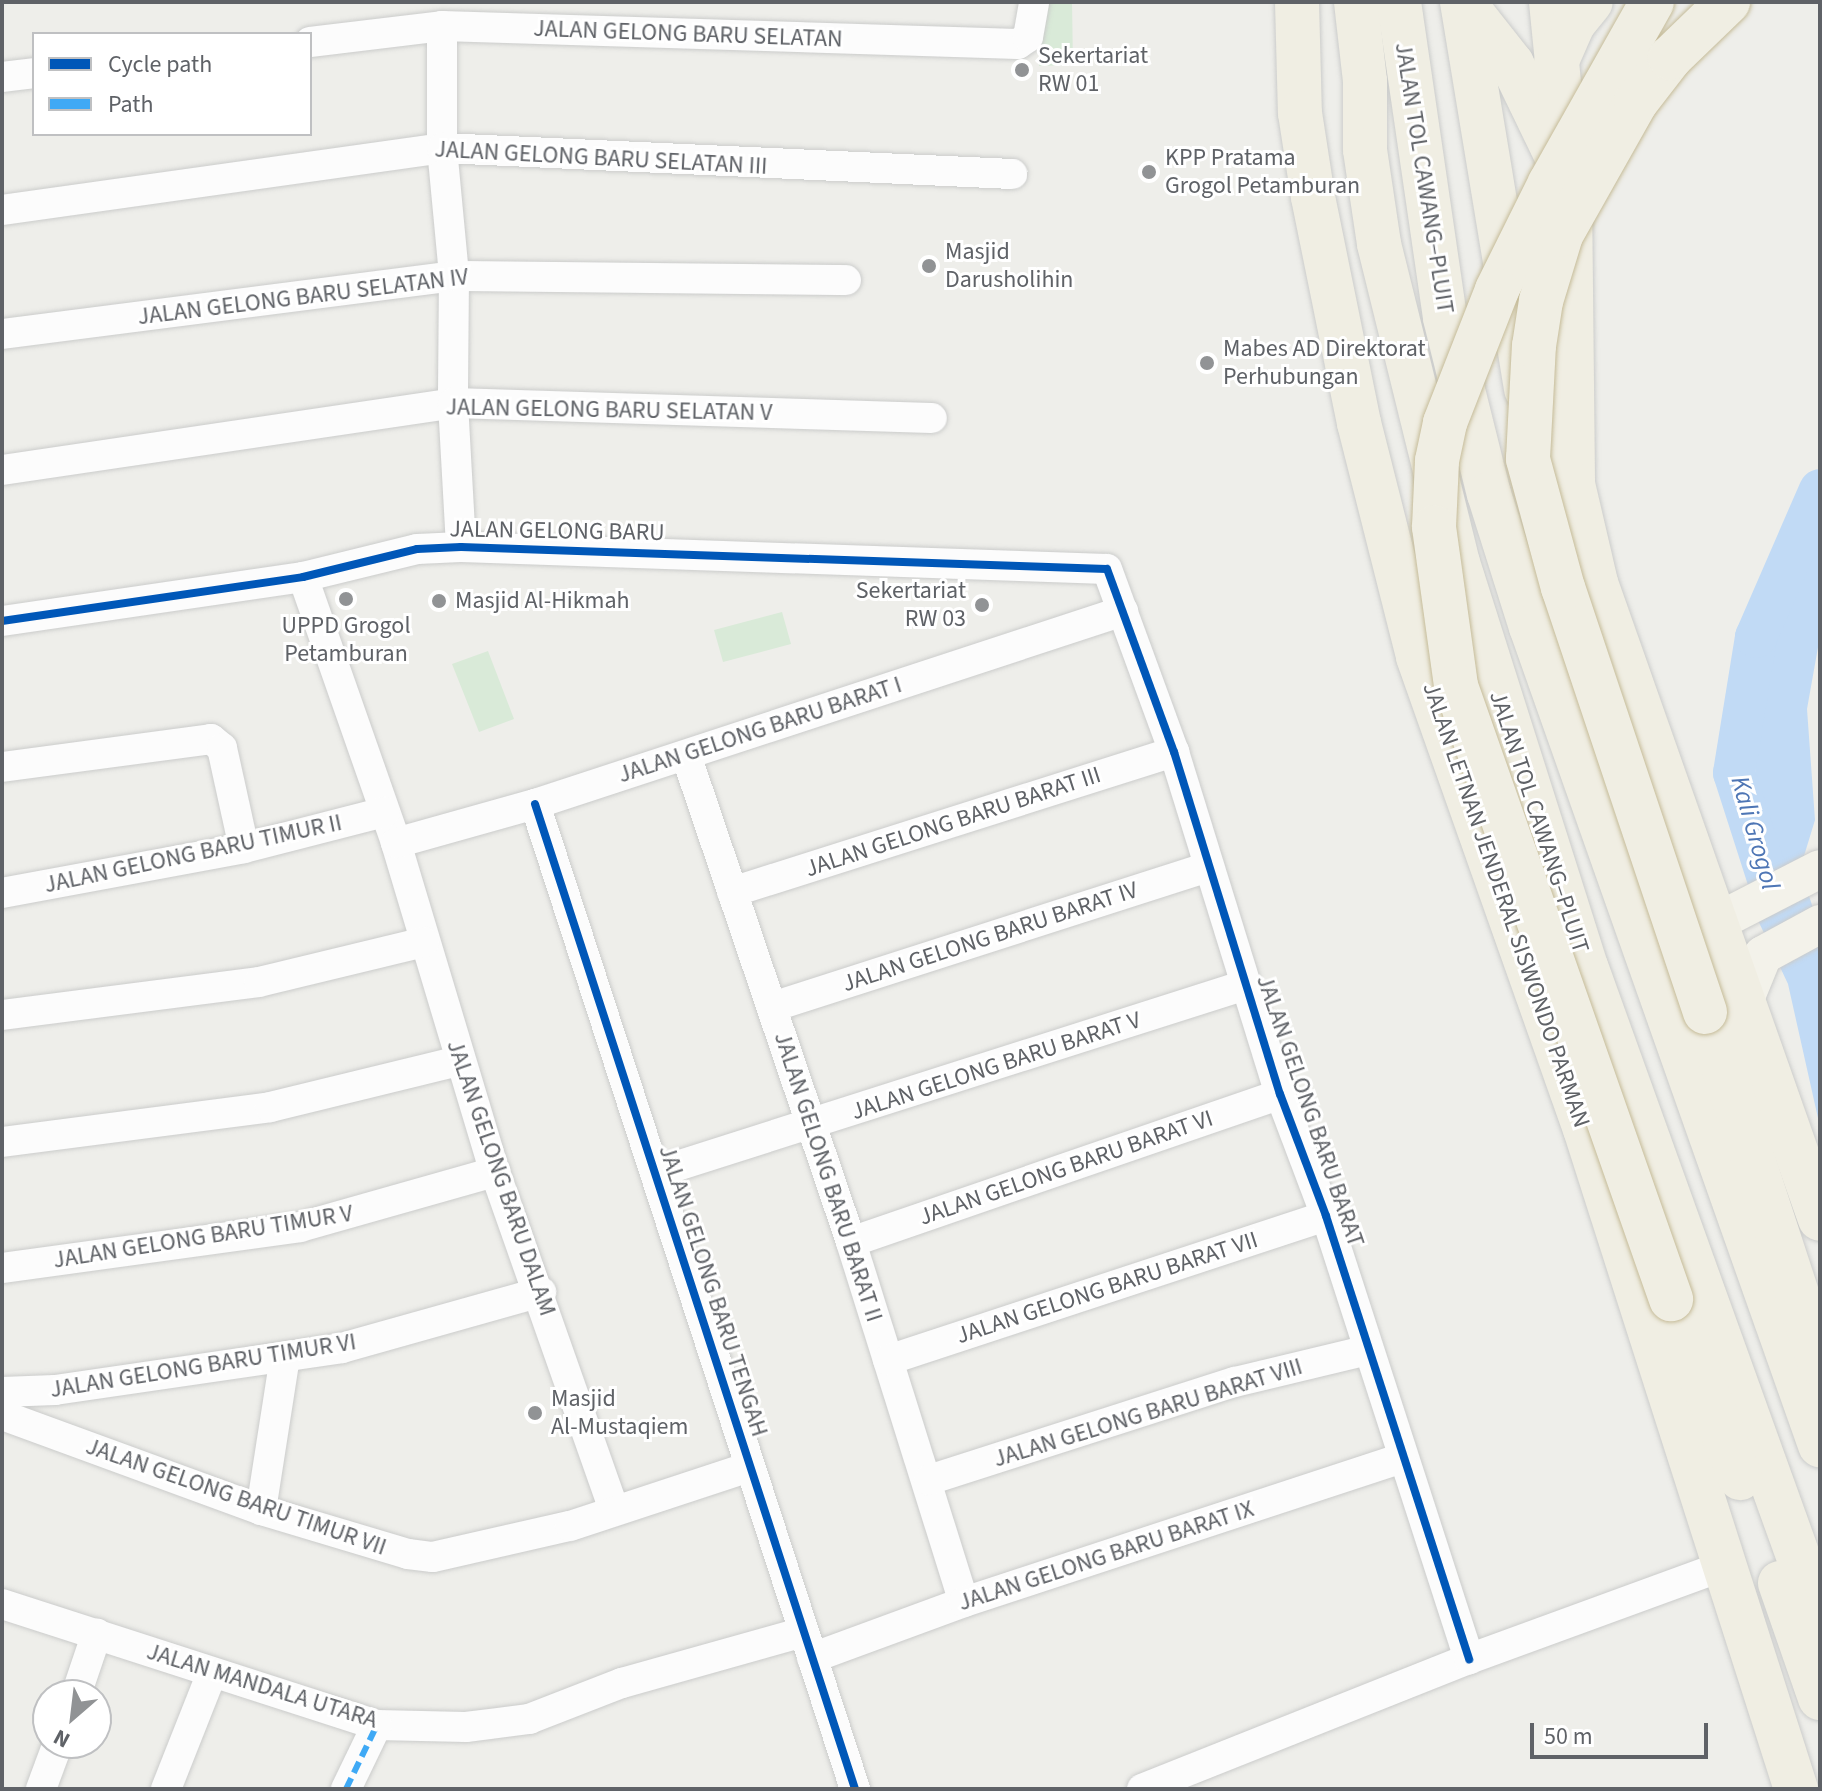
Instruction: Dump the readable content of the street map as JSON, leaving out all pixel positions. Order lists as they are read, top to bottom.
{
  "streets": {
    "highway": ["JALAN TOL CAWANG–PLUIT", "JALAN LETNAN JENDERAL SISWONDO PARMAN"],
    "street": [
      "JALAN GELONG BARU SELATAN",
      "JALAN GELONG BARU SELATAN III",
      "JALAN GELONG BARU SELATAN IV",
      "JALAN GELONG BARU SELATAN V",
      "JALAN GELONG BARU",
      "JALAN GELONG BARU BARAT I",
      "JALAN GELONG BARU BARAT III",
      "JALAN GELONG BARU TIMUR II",
      "JALAN GELONG BARU BARAT IV",
      "JALAN GELONG BARU BARAT V",
      "JALAN GELONG BARU BARAT",
      "JALAN GELONG BARU BARAT VI",
      "JALAN GELONG BARU BARAT II",
      "JALAN GELONG BARU DALAM",
      "JALAN GELONG BARU TIMUR V",
      "JALAN GELONG BARU BARAT VII",
      "JALAN GELONG BARU TENGAH",
      "JALAN GELONG BARU TIMUR VI",
      "JALAN GELONG BARU BARAT VIII",
      "JALAN GELONG BARU TIMUR VII",
      "JALAN GELONG BARU BARAT IX",
      "JALAN MANDALA UTARA"
    ]
  },
  "crossings": [
    ["JALAN GELONG BARU", "JALAN GELONG BARU BARAT"],
    ["JALAN GELONG BARU BARAT I", "JALAN GELONG BARU BARAT"],
    ["JALAN GELONG BARU BARAT I", "JALAN GELONG BARU BARAT II"],
    ["JALAN GELONG BARU BARAT I", "JALAN GELONG BARU DALAM"],
    ["JALAN GELONG BARU BARAT I", "JALAN GELONG BARU TENGAH"],
    ["JALAN GELONG BARU BARAT III", "JALAN GELONG BARU BARAT"],
    ["JALAN GELONG BARU BARAT III", "JALAN GELONG BARU BARAT II"],
    ["JALAN GELONG BARU BARAT IV", "JALAN GELONG BARU BARAT"],
    ["JALAN GELONG BARU BARAT IV", "JALAN GELONG BARU BARAT II"],
    ["JALAN GELONG BARU BARAT V", "JALAN GELONG BARU BARAT"],
    ["JALAN GELONG BARU BARAT V", "JALAN GELONG BARU BARAT II"],
    ["JALAN GELONG BARU BARAT V", "JALAN GELONG BARU TENGAH"],
    ["JALAN GELONG BARU BARAT", "JALAN GELONG BARU BARAT VI"],
    ["JALAN GELONG BARU BARAT", "JALAN GELONG BARU BARAT VII"],
    ["JALAN GELONG BARU BARAT", "JALAN GELONG BARU BARAT VIII"],
    ["JALAN GELONG BARU BARAT", "JALAN GELONG BARU BARAT IX"],
    ["JALAN GELONG BARU BARAT VI", "JALAN GELONG BARU BARAT II"],
    ["JALAN GELONG BARU BARAT II", "JALAN GELONG BARU BARAT VII"],
    ["JALAN GELONG BARU BARAT II", "JALAN GELONG BARU BARAT VIII"],
    ["JALAN GELONG BARU BARAT II", "JALAN GELONG BARU BARAT IX"],
    ["JALAN GELONG BARU DALAM", "JALAN GELONG BARU TIMUR V"],
    ["JALAN GELONG BARU DALAM", "JALAN GELONG BARU TIMUR VI"],
    ["JALAN GELONG BARU DALAM", "JALAN GELONG BARU TIMUR VII"],
    ["JALAN GELONG BARU TENGAH", "JALAN GELONG BARU TIMUR VII"],
    ["JALAN GELONG BARU TENGAH", "JALAN GELONG BARU BARAT IX"],
    ["JALAN GELONG BARU TENGAH", "JALAN MANDALA UTARA"],
    ["JALAN GELONG BARU BARAT IX", "JALAN MANDALA UTARA"]
  ],
  "water": ["Kali Grogol"],
  "places": [
    "Sekertariat RW 01",
    "KPP Pratama Grogol Petamburan",
    "Masjid Darusholihin",
    "Mabes AD Direktorat Perhubungan",
    "UPPD Grogol Petamburan",
    "Masjid Al-Hikmah",
    "Sekertariat RW 03",
    "Masjid Al-Mustaqiem"
  ],
  "legend": ["Cycle path", "Path"],
  "scale_bar": "50 m",
  "north": "bottom left"
}
